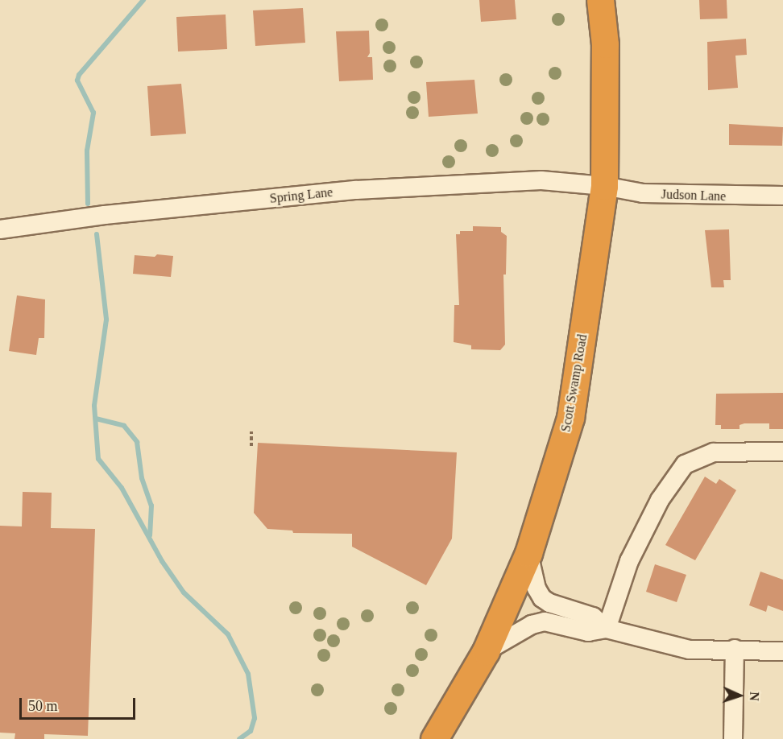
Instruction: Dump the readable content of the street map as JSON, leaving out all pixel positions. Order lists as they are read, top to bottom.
{
  "streets": {
    "highway": ["Scott Swamp Road"],
    "street": ["Spring Lane", "Judson Lane"]
  },
  "crossings": [
    ["Spring Lane", "Judson Lane"],
    ["Spring Lane", "Scott Swamp Road"],
    ["Judson Lane", "Scott Swamp Road"]
  ],
  "scale_bar": "50 m",
  "north": "right"
}
